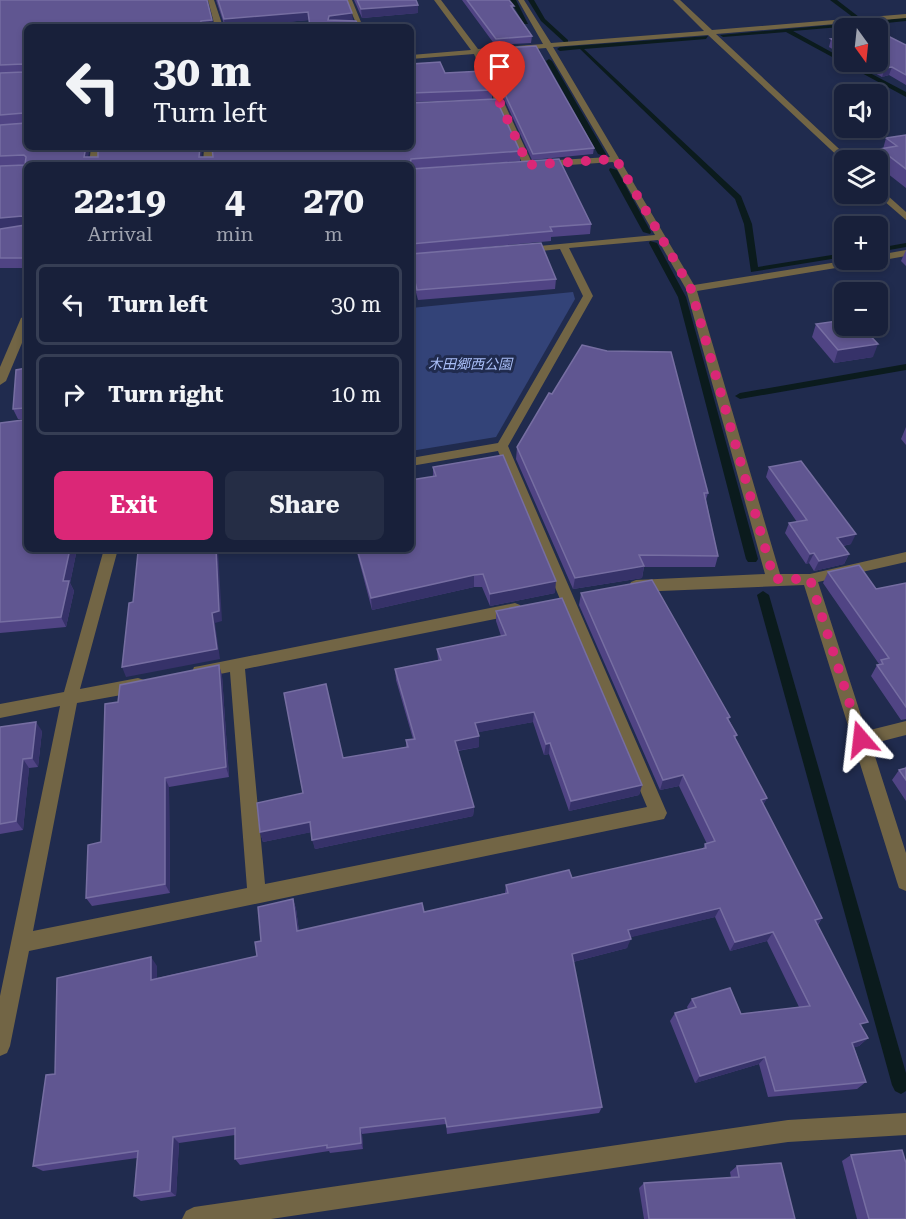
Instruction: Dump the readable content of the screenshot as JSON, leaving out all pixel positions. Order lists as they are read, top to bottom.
{
  "parks": ["木田郷西公園"],
  "north": "bottom",
  "page": {
    "map_buttons": ["+", "−"],
    "turn": ["30 m", "Turn left"],
    "eta": [
      "22:19",
      "Arrival",
      "4",
      "min",
      "270",
      "m"
    ],
    "list": [
      {
        "name": "Turn left",
        "value": "30 m"
      },
      {
        "name": "Turn right",
        "value": "10 m"
      }
    ],
    "buttons": ["Exit", "Share"]
  }
}
